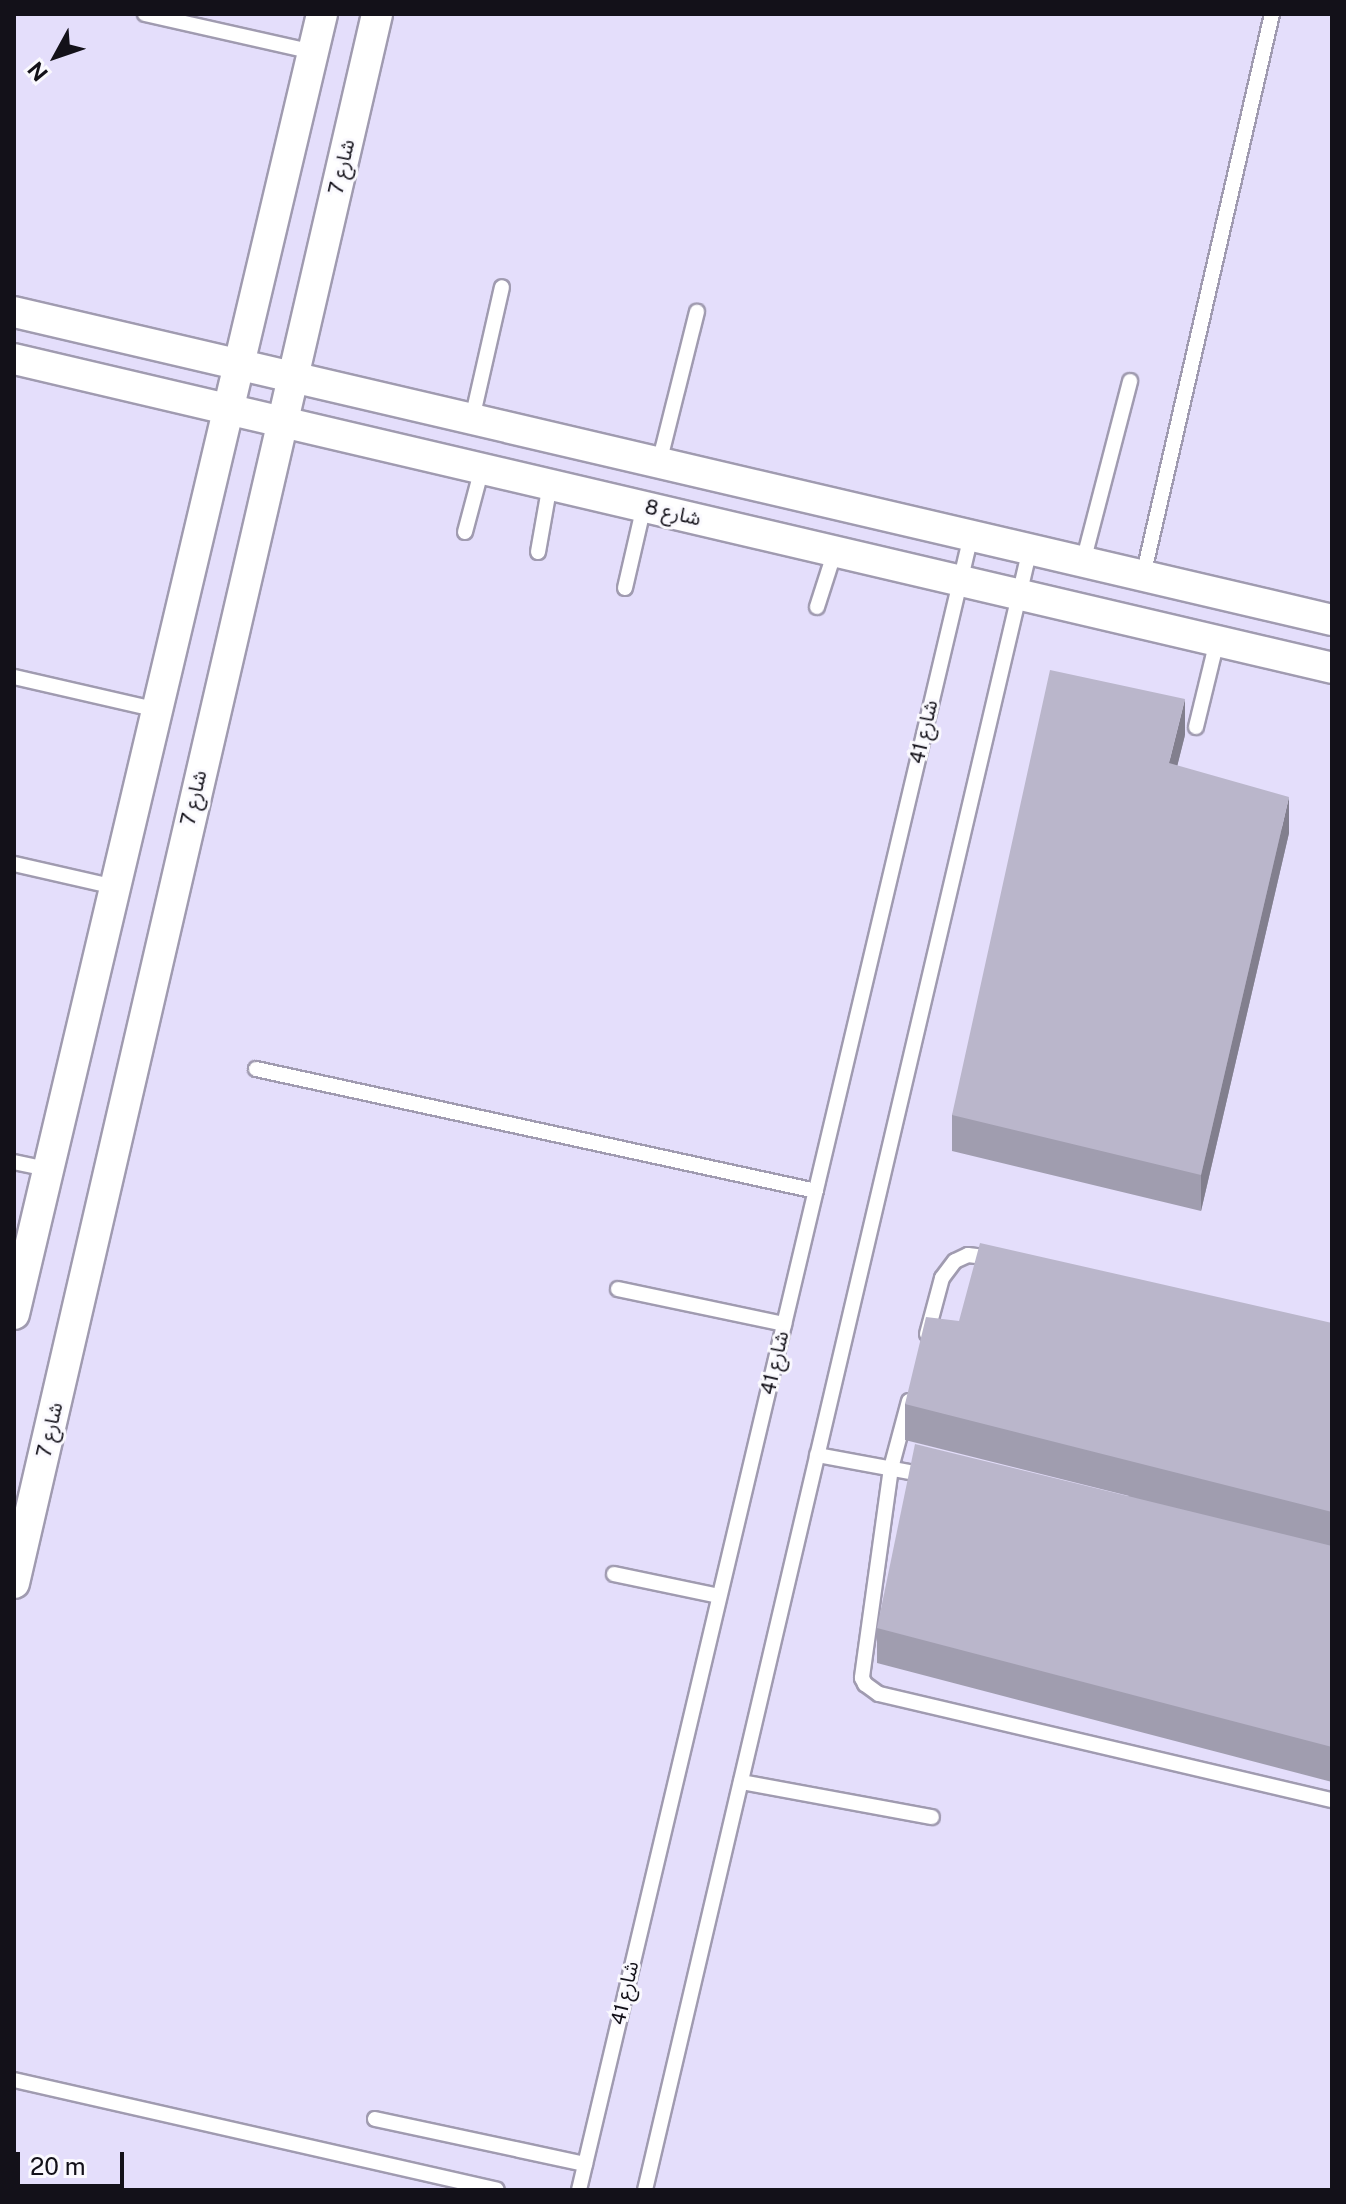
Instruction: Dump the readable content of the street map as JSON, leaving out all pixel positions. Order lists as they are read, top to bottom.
{
  "streets": {
    "street": ["شارع 7", "شارع 8"],
    "lane": ["شارع 41"]
  },
  "crossings": [
    ["شارع 7", "شارع 8"],
    ["شارع 8", "شارع 41"]
  ],
  "scale_bar": "20 m",
  "north": "bottom left"
}
